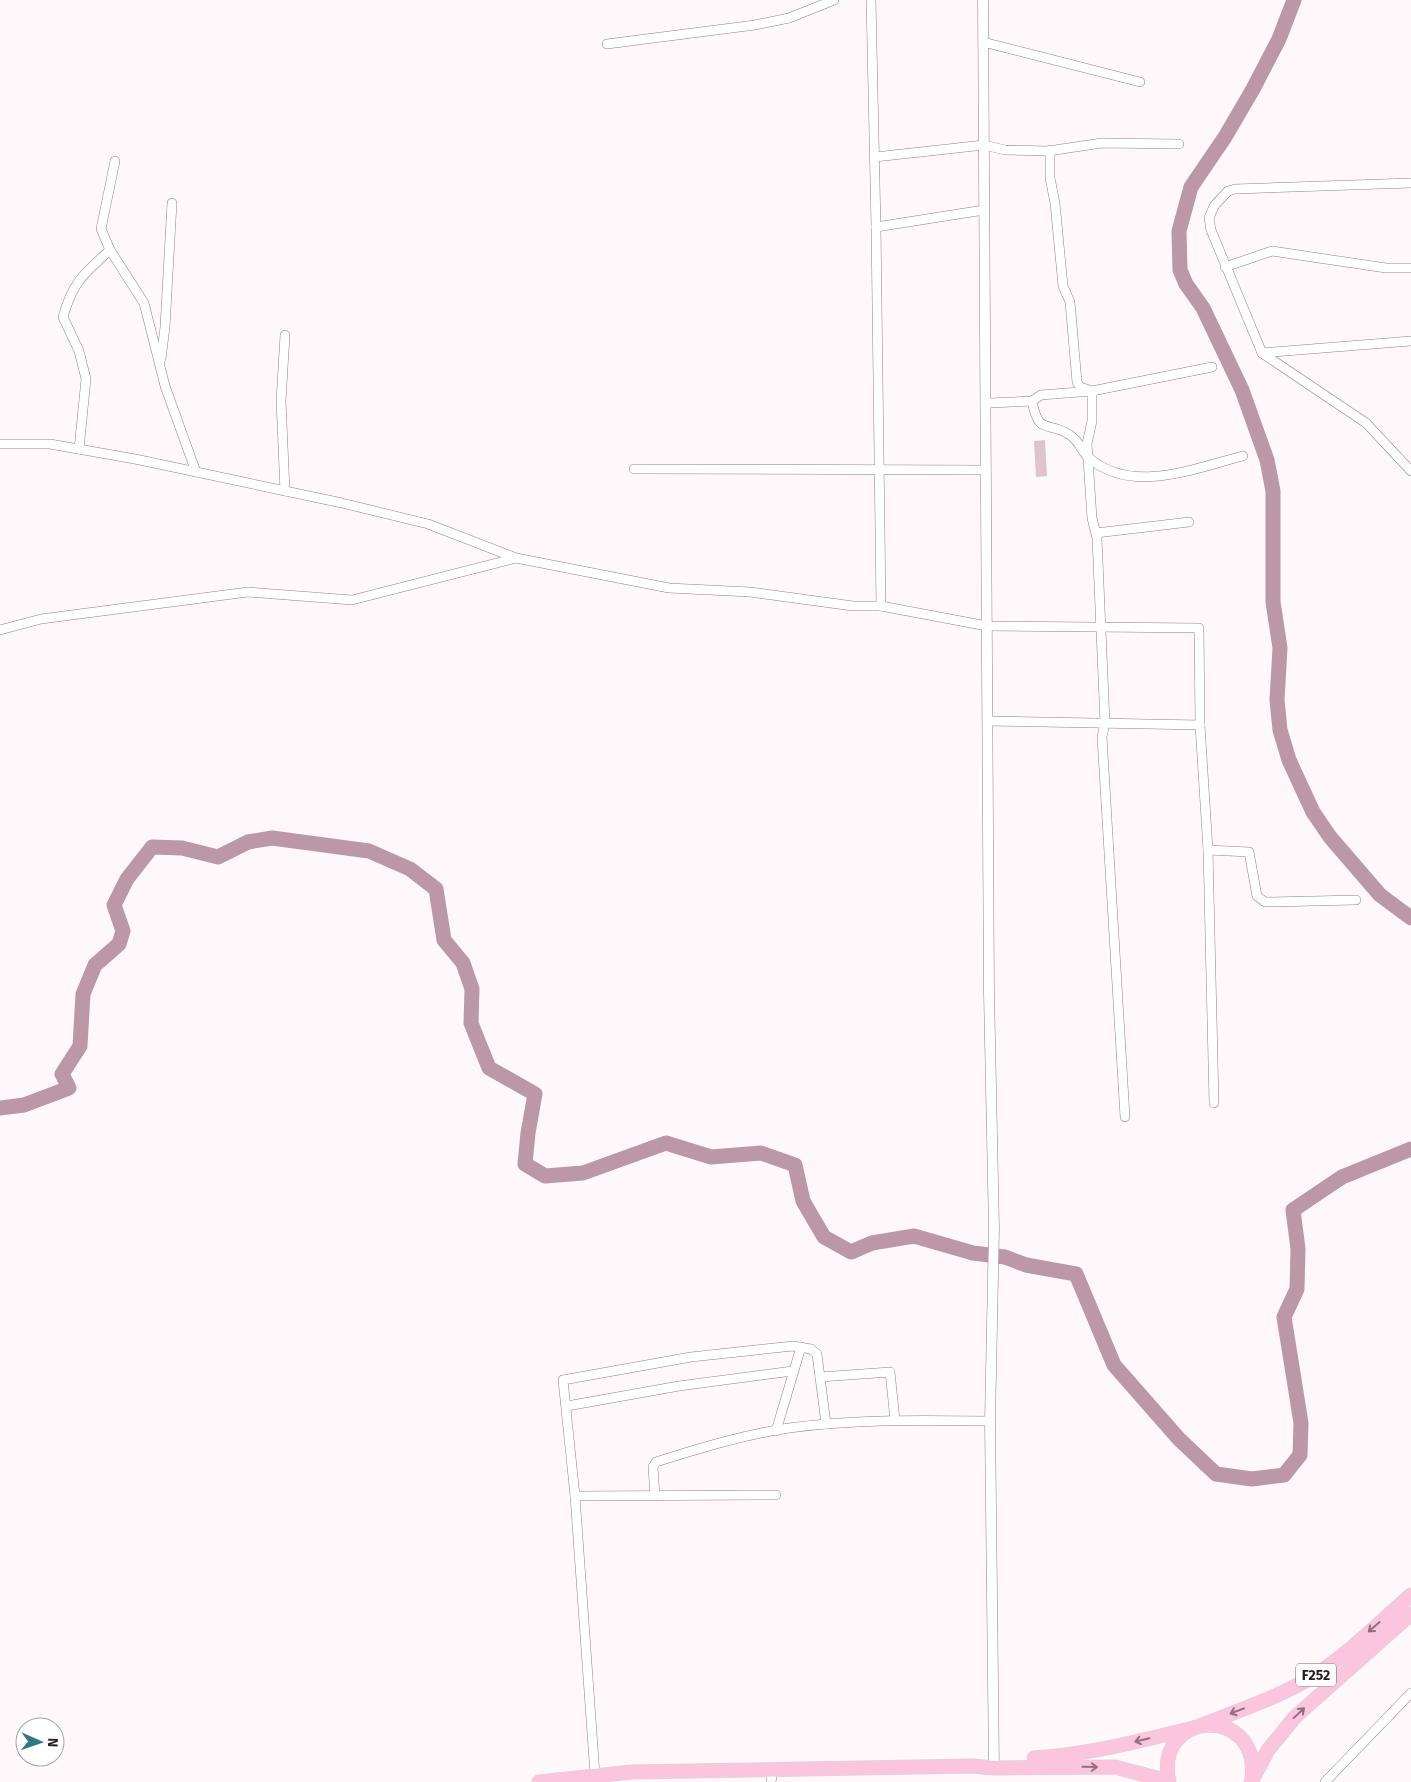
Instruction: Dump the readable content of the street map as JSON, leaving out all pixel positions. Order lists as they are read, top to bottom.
{
  "streets": {
    "main road": ["F252"]
  },
  "north": "right"
}
